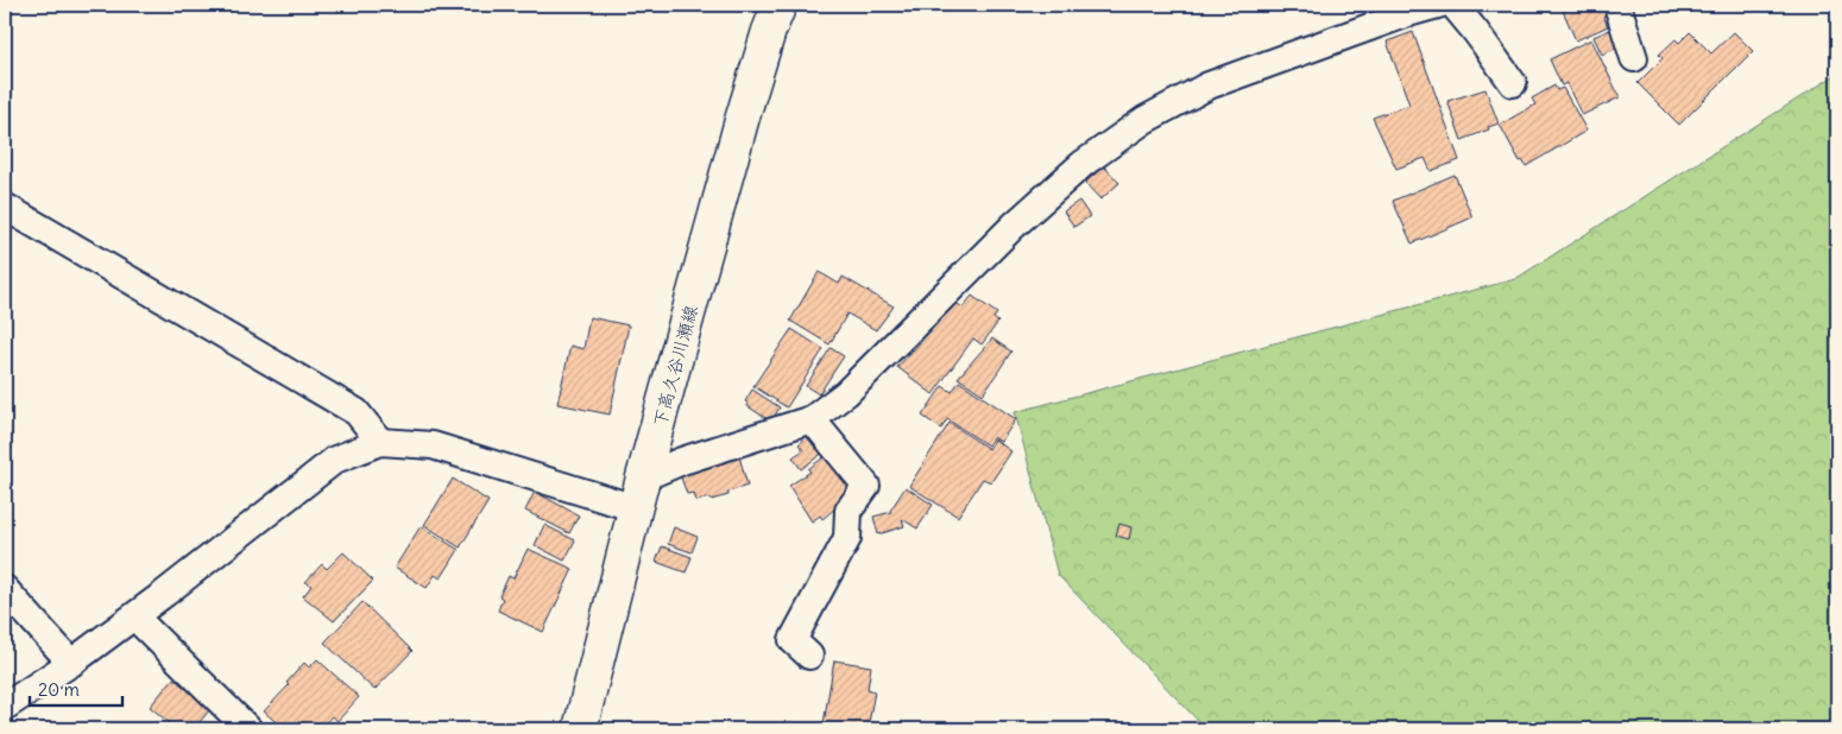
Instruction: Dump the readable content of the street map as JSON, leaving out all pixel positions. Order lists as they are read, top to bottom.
{
  "streets": {
    "main road": ["下高久谷川瀬線"]
  },
  "scale_bar": "20 m"
}
